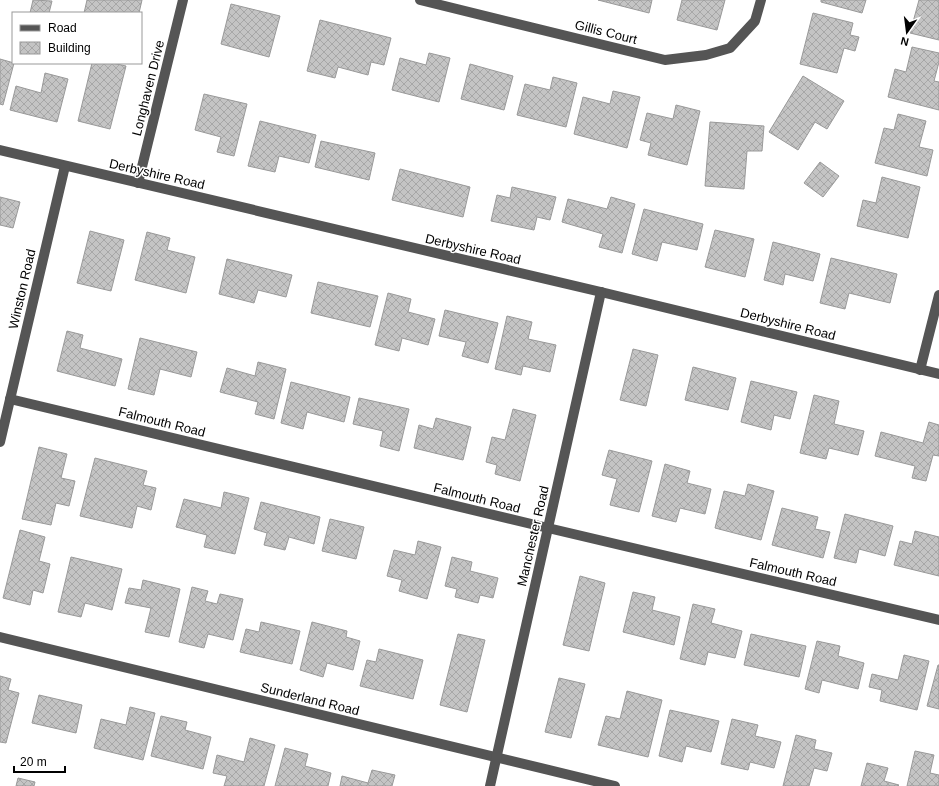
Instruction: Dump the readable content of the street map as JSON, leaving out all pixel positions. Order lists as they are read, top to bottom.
{
  "streets": {
    "street": [
      "Gillis Court",
      "Longhaven Drive",
      "Derbyshire Road",
      "Winston Road",
      "Falmouth Road",
      "Manchester Road",
      "Sunderland Road"
    ]
  },
  "crossings": [
    ["Longhaven Drive", "Derbyshire Road"],
    ["Derbyshire Road", "Winston Road"],
    ["Derbyshire Road", "Manchester Road"],
    ["Winston Road", "Falmouth Road"],
    ["Falmouth Road", "Manchester Road"],
    ["Manchester Road", "Sunderland Road"]
  ],
  "legend": ["Road", "Building"],
  "scale_bar": "20 m",
  "north": "bottom"
}
